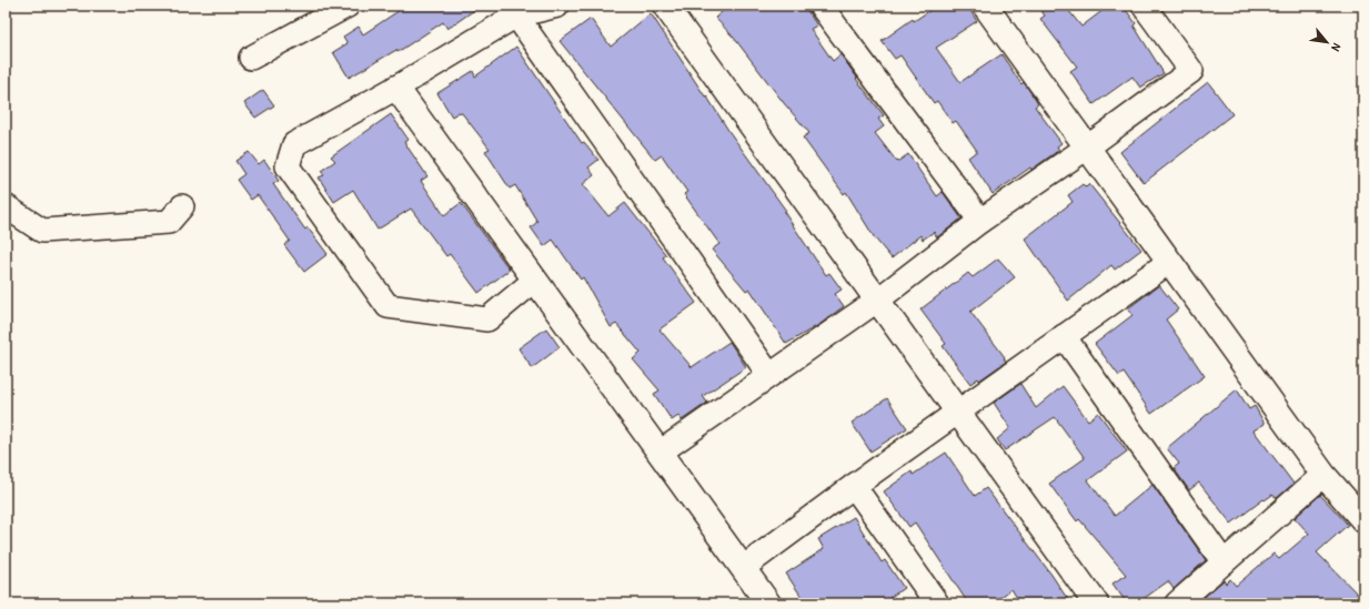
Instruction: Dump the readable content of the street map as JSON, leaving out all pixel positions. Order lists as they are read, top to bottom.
{
  "north": "bottom right"
}
